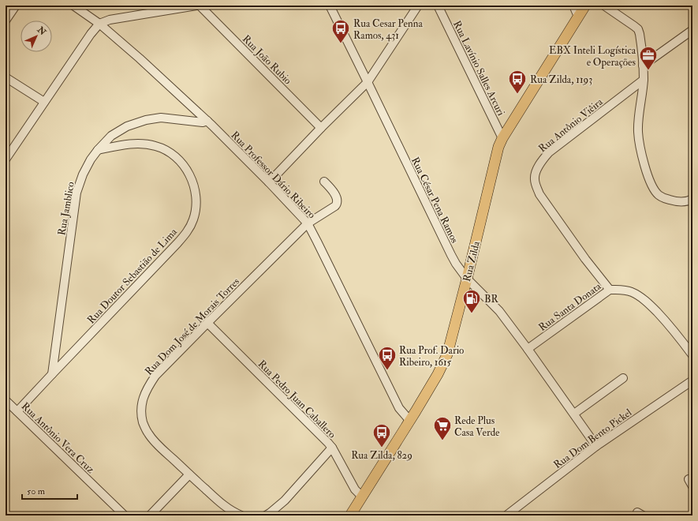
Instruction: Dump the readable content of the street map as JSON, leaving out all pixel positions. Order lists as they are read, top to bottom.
{
  "streets": {
    "main road": ["Rua Zilda"],
    "street": [
      "Rua João Rubio",
      "Rua Lavínio Salles Arcuri",
      "Rua Antônio Viêira",
      "Rua Professor Dário Ribeiro",
      "Rua César Pena Ramos",
      "Rua Jamblico",
      "Rua Doutor Sebastião de Lima",
      "Rua Santa Donata",
      "Rua Dom José de Morais Torres",
      "Rua Pedro Juan Caballero",
      "Rua Antônio Vera Cruz",
      "Rua Dom Bento Pickel"
    ]
  },
  "crossings": [
    ["Rua Lavínio Salles Arcuri", "Rua Zilda"],
    ["Rua Antônio Viêira", "Rua Santa Donata"],
    ["Rua Professor Dário Ribeiro", "Rua Jamblico"],
    ["Rua Professor Dário Ribeiro", "Rua Zilda"],
    ["Rua Professor Dário Ribeiro", "Rua Dom José de Morais Torres"],
    ["Rua César Pena Ramos", "Rua Zilda"],
    ["Rua César Pena Ramos", "Rua Santa Donata"],
    ["Rua César Pena Ramos", "Rua Dom Bento Pickel"],
    ["Rua Jamblico", "Rua Doutor Sebastião de Lima"],
    ["Rua Zilda", "Rua Pedro Juan Caballero"],
    ["Rua Doutor Sebastião de Lima", "Rua Antônio Vera Cruz"],
    ["Rua Dom José de Morais Torres", "Rua Pedro Juan Caballero"]
  ],
  "places": {
    "bus stop": [
      "Rua Cesar Penna Ramos, 431",
      "Rua Zilda, 1193",
      "Rua Prof. Dario Ribeiro, 1615",
      "Rua Zilda, 829"
    ],
    "office": ["EBX Inteli Logística e Operações"],
    "fuel station": ["BR"],
    "supermarket": ["Rede Plus Casa Verde"]
  },
  "scale_bar": "50 m",
  "north": "top right"
}
